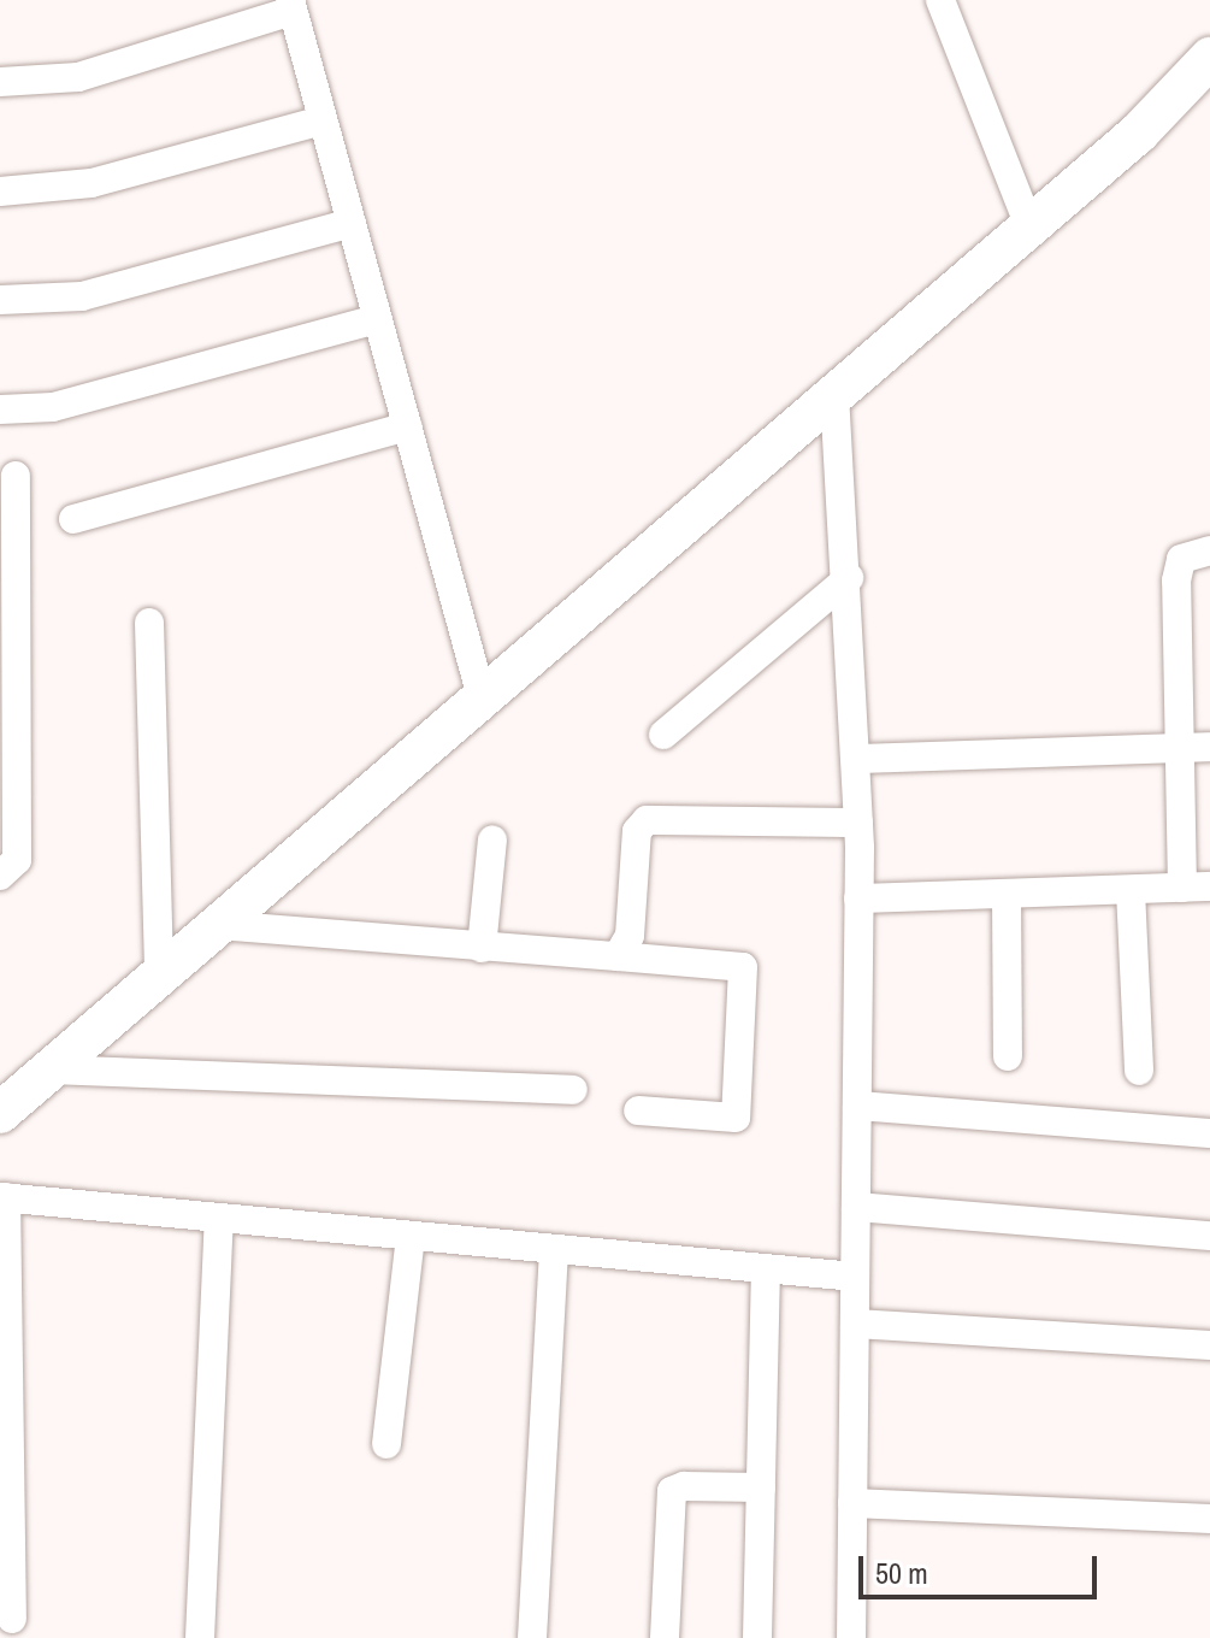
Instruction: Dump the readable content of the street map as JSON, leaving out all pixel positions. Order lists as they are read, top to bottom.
{
  "scale_bar": "50 m"
}
